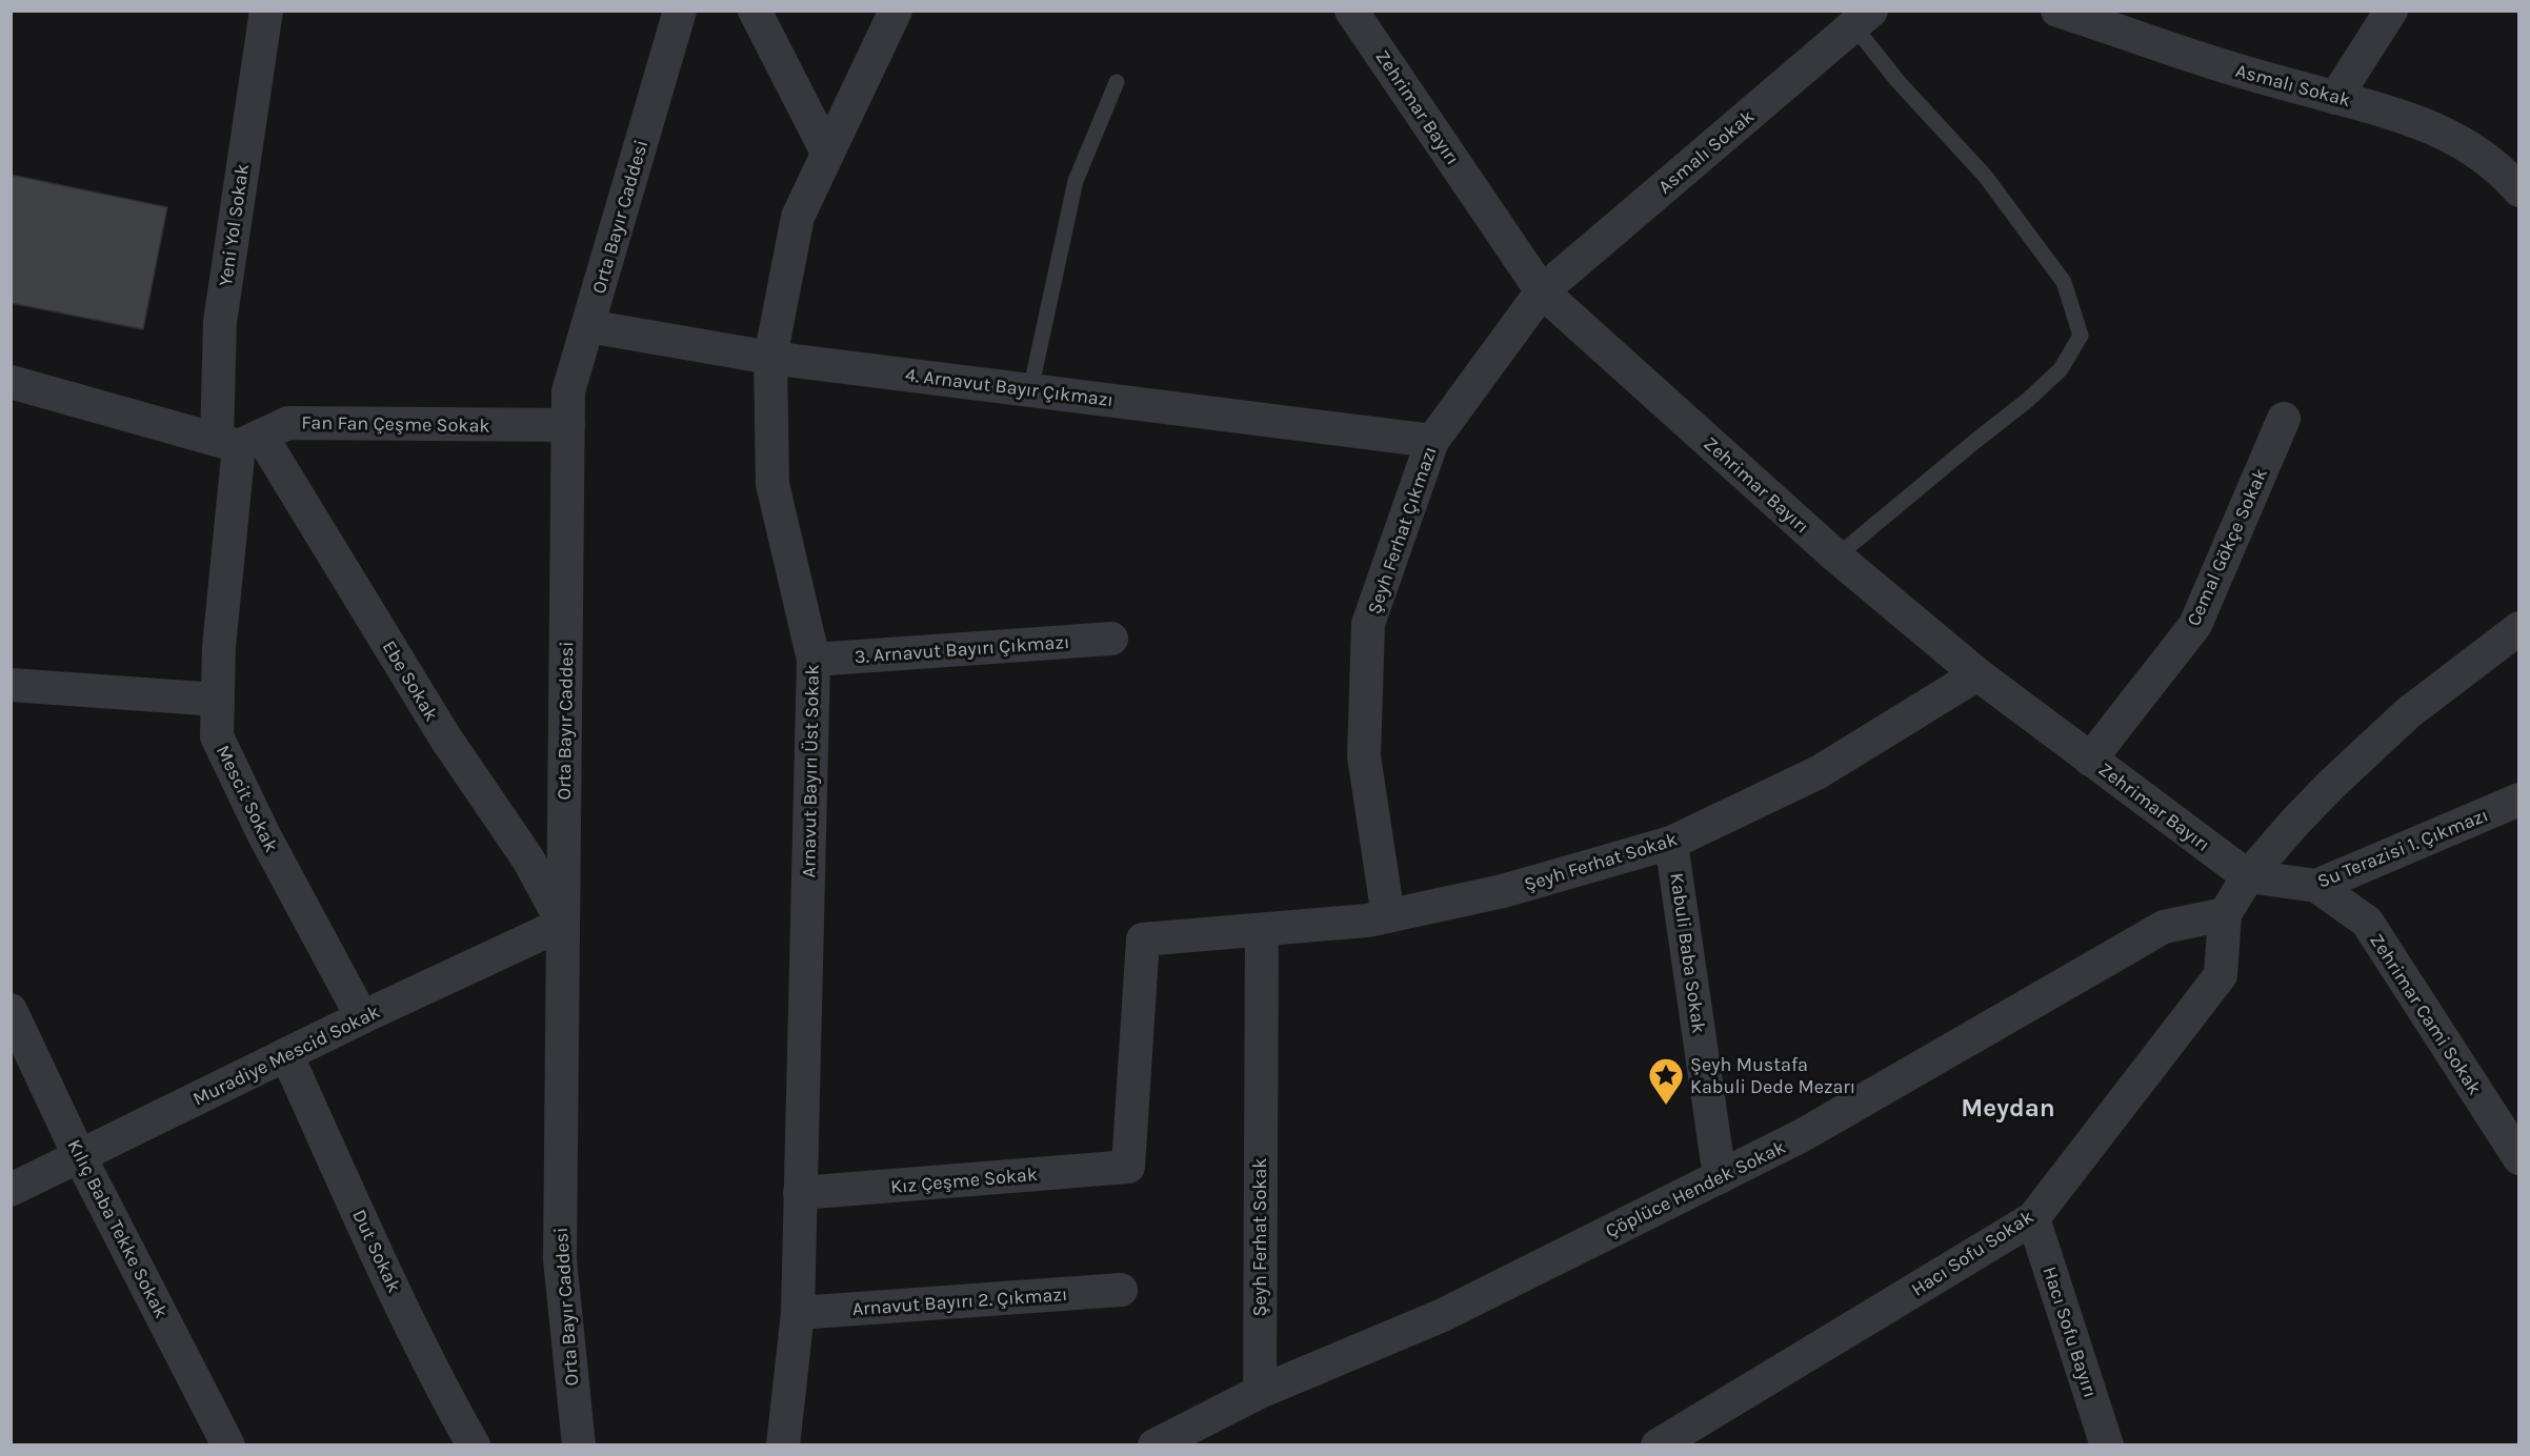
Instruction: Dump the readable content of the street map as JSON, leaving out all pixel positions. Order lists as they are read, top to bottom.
{
  "streets": {
    "street": [
      "Asmalı Sokak",
      "Zehrimar Bayırı",
      "Orta Bayır Caddesi",
      "Yeni Yol Sokak",
      "4. Arnavut Bayır Çıkmazı",
      "Fan Fan Çeşme Sokak",
      "Şeyh Ferhat Çıkmazı",
      "Cemal Gökçe Sokak",
      "3. Arnavut Bayırı Çıkmazı",
      "Ebe Sokak",
      "Arnavut Bayırı Üst Sokak",
      "Mescit Sokak",
      "Su Terazisi 1. Çıkmazı",
      "Şeyh Ferhat Sokak",
      "Kabuli Baba Sokak",
      "Zehrimar Cami Sokak",
      "Muradiye Mescid Sokak",
      "Kız Çeşme Sokak",
      "Çöplüce Hendek Sokak",
      "Kılıç Baba Tekke Sokak",
      "Dut Sokak",
      "Hacı Sofu Sokak",
      "Arnavut Bayırı 2. Çıkmazı",
      "Hacı Sofu Bayırı"
    ]
  },
  "crossings": [
    ["Asmalı Sokak", "Zehrimar Bayırı"],
    ["Asmalı Sokak", "Şeyh Ferhat Çıkmazı"],
    ["Zehrimar Bayırı", "Şeyh Ferhat Çıkmazı"],
    ["Zehrimar Bayırı", "Cemal Gökçe Sokak"],
    ["Zehrimar Bayırı", "Su Terazisi 1. Çıkmazı"],
    ["Zehrimar Bayırı", "Şeyh Ferhat Sokak"],
    ["Zehrimar Bayırı", "Hacı Sofu Sokak"],
    ["Orta Bayır Caddesi", "4. Arnavut Bayır Çıkmazı"],
    ["Orta Bayır Caddesi", "Fan Fan Çeşme Sokak"],
    ["Orta Bayır Caddesi", "Ebe Sokak"],
    ["Orta Bayır Caddesi", "Muradiye Mescid Sokak"],
    ["Yeni Yol Sokak", "Fan Fan Çeşme Sokak"],
    ["Yeni Yol Sokak", "Ebe Sokak"],
    ["Yeni Yol Sokak", "Mescit Sokak"],
    ["4. Arnavut Bayır Çıkmazı", "Şeyh Ferhat Çıkmazı"],
    ["4. Arnavut Bayır Çıkmazı", "Arnavut Bayırı Üst Sokak"],
    ["Fan Fan Çeşme Sokak", "Ebe Sokak"],
    ["Fan Fan Çeşme Sokak", "Mescit Sokak"],
    ["Şeyh Ferhat Çıkmazı", "Şeyh Ferhat Sokak"],
    ["3. Arnavut Bayırı Çıkmazı", "Arnavut Bayırı Üst Sokak"],
    ["Ebe Sokak", "Mescit Sokak"],
    ["Ebe Sokak", "Muradiye Mescid Sokak"],
    ["Arnavut Bayırı Üst Sokak", "Kız Çeşme Sokak"],
    ["Arnavut Bayırı Üst Sokak", "Arnavut Bayırı 2. Çıkmazı"],
    ["Mescit Sokak", "Muradiye Mescid Sokak"],
    ["Su Terazisi 1. Çıkmazı", "Zehrimar Cami Sokak"],
    ["Su Terazisi 1. Çıkmazı", "Hacı Sofu Sokak"],
    ["Şeyh Ferhat Sokak", "Kabuli Baba Sokak"],
    ["Şeyh Ferhat Sokak", "Kız Çeşme Sokak"],
    ["Şeyh Ferhat Sokak", "Çöplüce Hendek Sokak"],
    ["Kabuli Baba Sokak", "Çöplüce Hendek Sokak"],
    ["Muradiye Mescid Sokak", "Kılıç Baba Tekke Sokak"],
    ["Muradiye Mescid Sokak", "Dut Sokak"],
    ["Çöplüce Hendek Sokak", "Hacı Sofu Sokak"],
    ["Hacı Sofu Sokak", "Hacı Sofu Bayırı"]
  ],
  "districts": ["Meydan"],
  "places": {
    "place": ["Şeyh Mustafa Kabuli Dede Mezarı"]
  }
}
